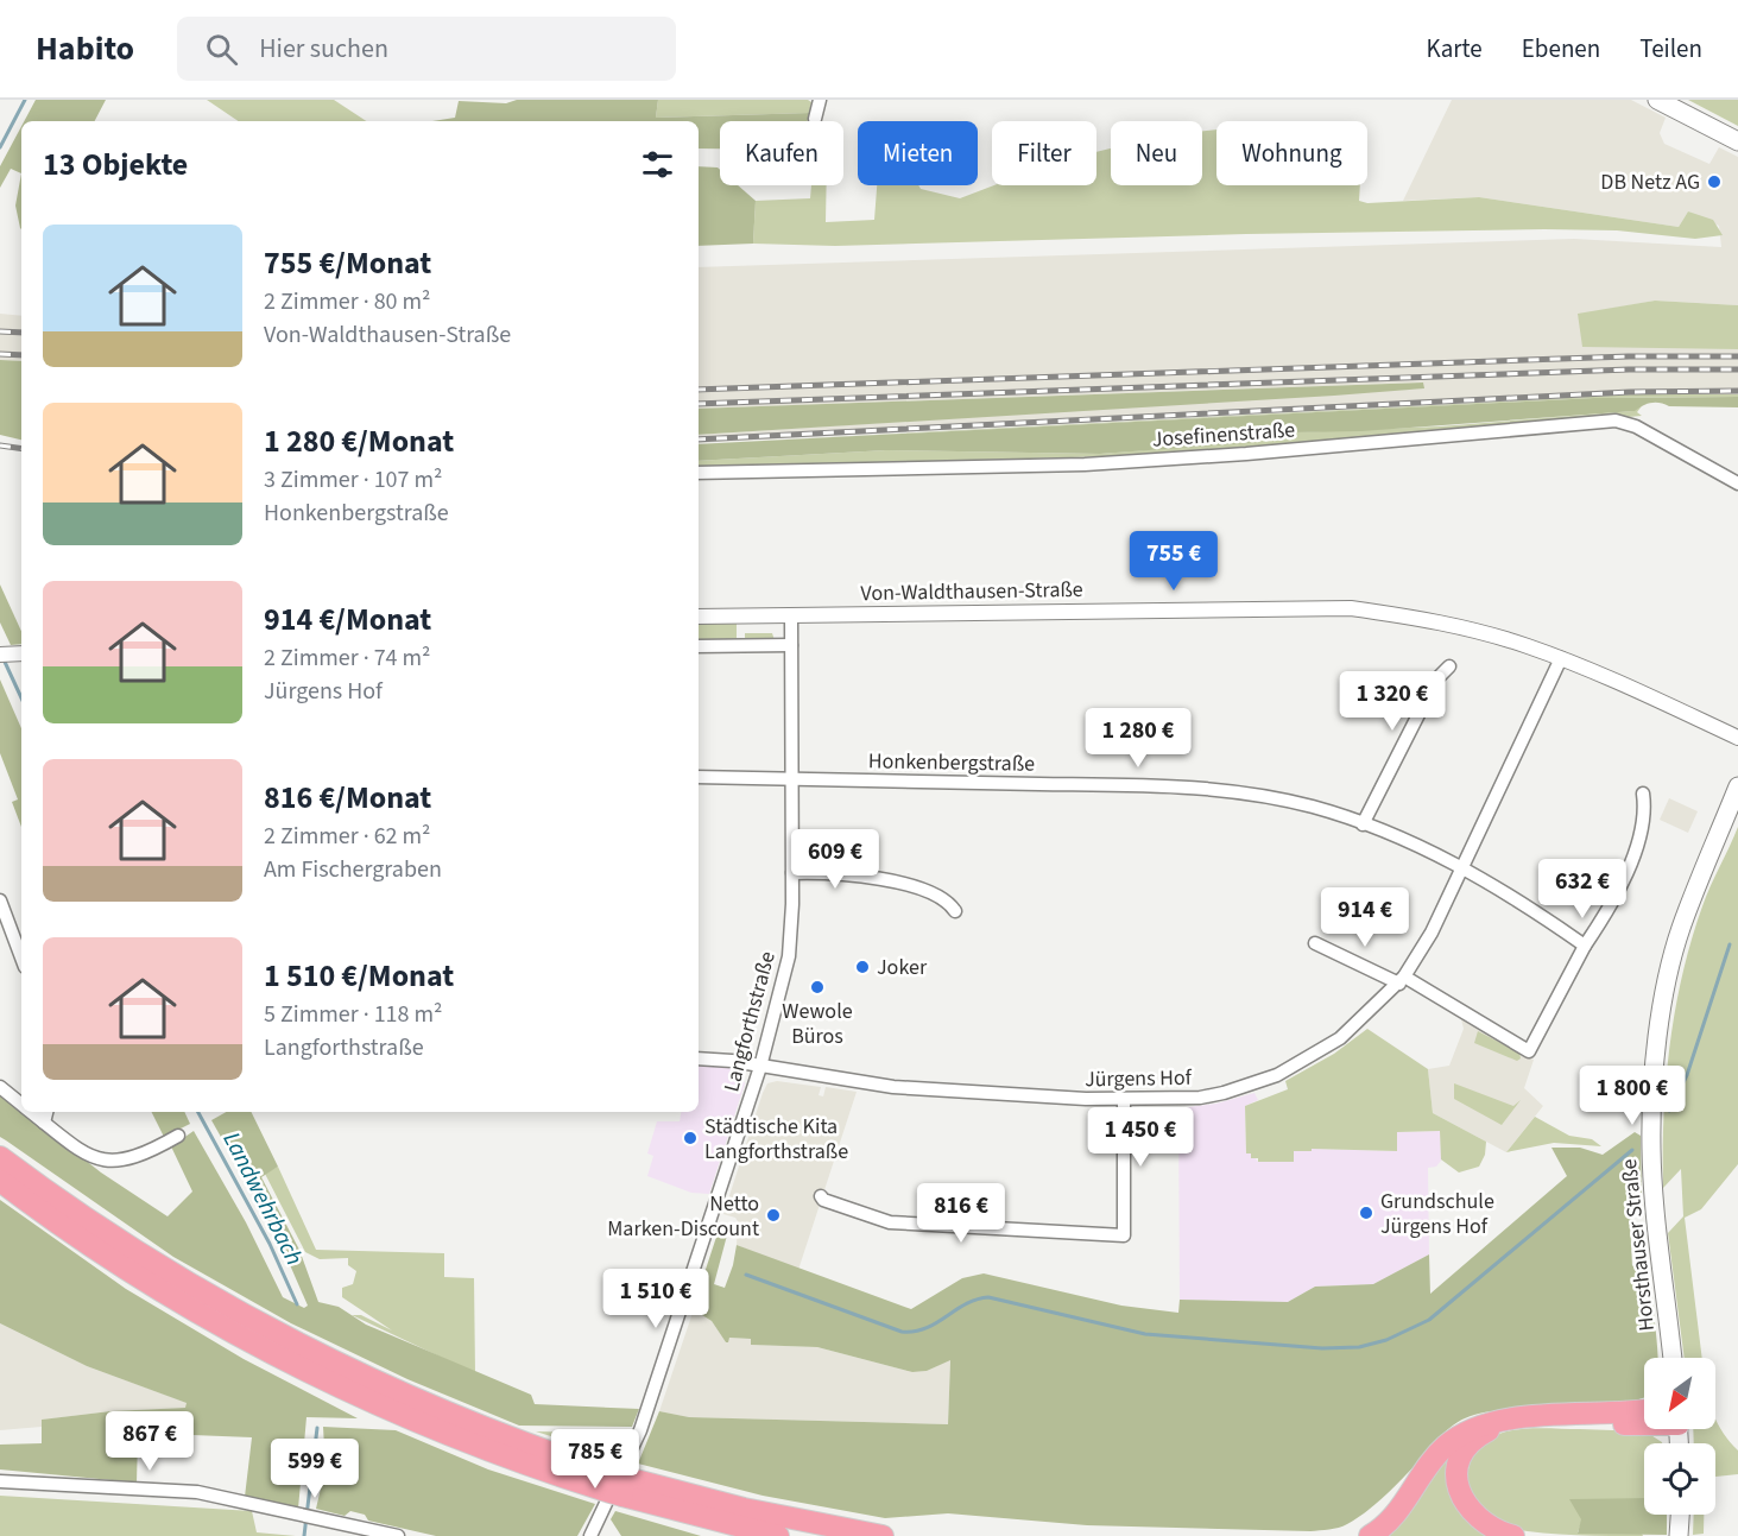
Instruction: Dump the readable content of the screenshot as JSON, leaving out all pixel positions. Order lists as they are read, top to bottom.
{
  "streets": {
    "main road": ["Horsthauser Straße"],
    "street": [
      "Josefinenstraße",
      "Von-Waldthausen-Straße",
      "Honkenbergstraße",
      "Langforthstraße",
      "Jürgens Hof"
    ]
  },
  "crossings": [
    ["Von-Waldthausen-Straße", "Langforthstraße"],
    ["Von-Waldthausen-Straße", "Jürgens Hof"],
    ["Honkenbergstraße", "Langforthstraße"],
    ["Honkenbergstraße", "Jürgens Hof"],
    ["Langforthstraße", "Jürgens Hof"]
  ],
  "water": ["Landwehrbach"],
  "places": [
    "DB Netz AG",
    "Joker",
    "Wewole Büros",
    "Städtische Kita Langforthstraße",
    "Grundschule Jürgens Hof",
    "Netto Marken-Discount"
  ],
  "north": "bottom left",
  "page": {
    "header": "Habito",
    "search": "Hier suchen",
    "nav": ["Karte", "Ebenen", "Teilen"],
    "chip": [
      "Kaufen",
      "Mieten",
      "Filter",
      "Neu",
      "Wohnung"
    ],
    "heading": "13 Objekte",
    "list": [
      {
        "name": "755 €/Monat",
        "note": "2 Zimmer · 80 m² · Von-Waldthausen-Straße"
      },
      {
        "name": "1 280 €/Monat",
        "note": "3 Zimmer · 107 m² · Honkenbergstraße"
      },
      {
        "name": "914 €/Monat",
        "note": "2 Zimmer · 74 m² · Jürgens Hof"
      },
      {
        "name": "816 €/Monat",
        "note": "2 Zimmer · 62 m² · Am Fischergraben"
      },
      {
        "name": "1 510 €/Monat",
        "note": "5 Zimmer · 118 m² · Langforthstraße"
      }
    ],
    "price": [
      "755 €",
      "1 320 €",
      "1 280 €",
      "609 €",
      "632 €",
      "914 €",
      "1 800 €",
      "1 450 €",
      "816 €",
      "1 510 €",
      "867 €",
      "785 €",
      "599 €"
    ]
  }
}
